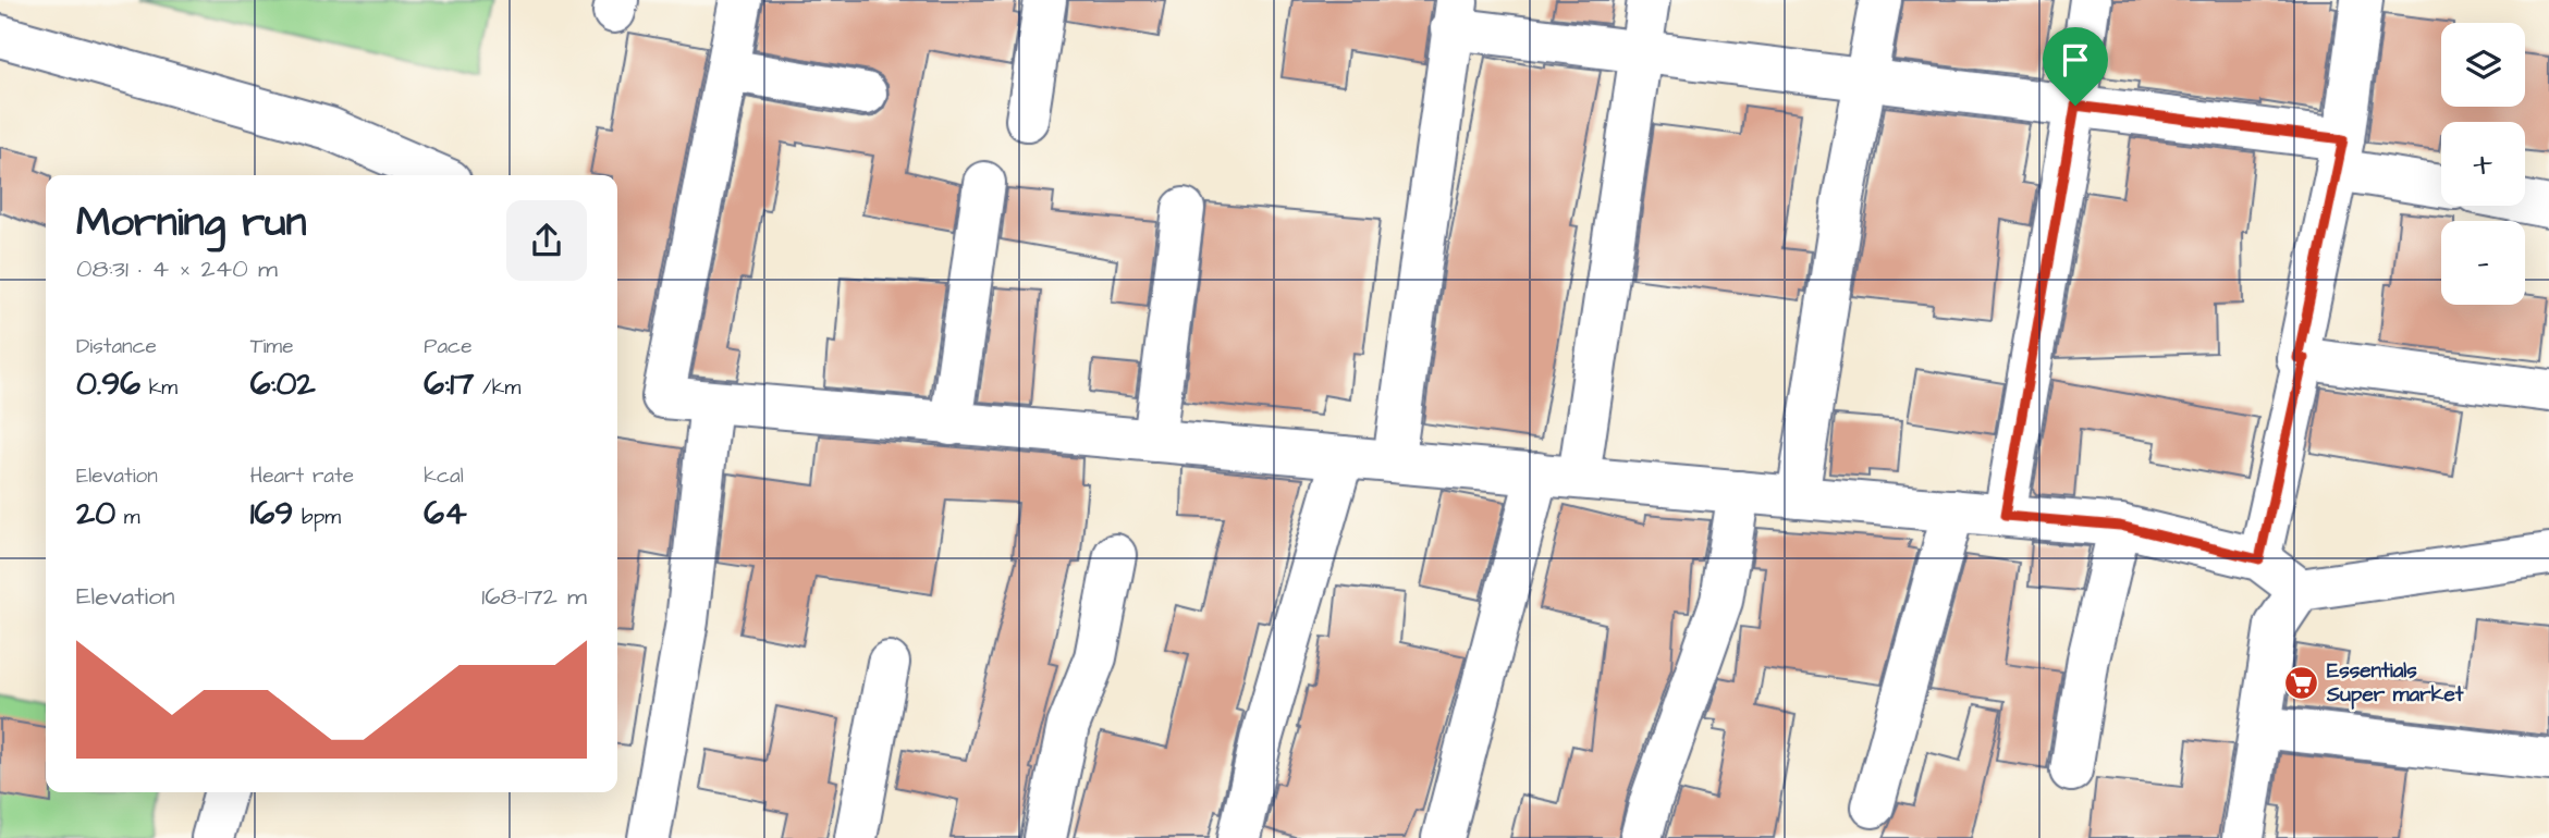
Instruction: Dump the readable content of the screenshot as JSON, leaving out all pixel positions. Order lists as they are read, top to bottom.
{
  "places": {
    "supermarket": ["Essentials Super market"]
  },
  "page": {
    "map_buttons": ["+", "−"],
    "heading": ["Morning run", "08:31 · 4 × 240 m"],
    "stats": [
      ["Distance", "0.96 km"],
      ["Time", "6:02"],
      ["Pace", "6:17 /km"],
      ["Elevation", "20 m"],
      ["Heart rate", "169 bpm"],
      ["kcal", "64"]
    ],
    "chart": ["Elevation", "168–172 m"]
  }
}
